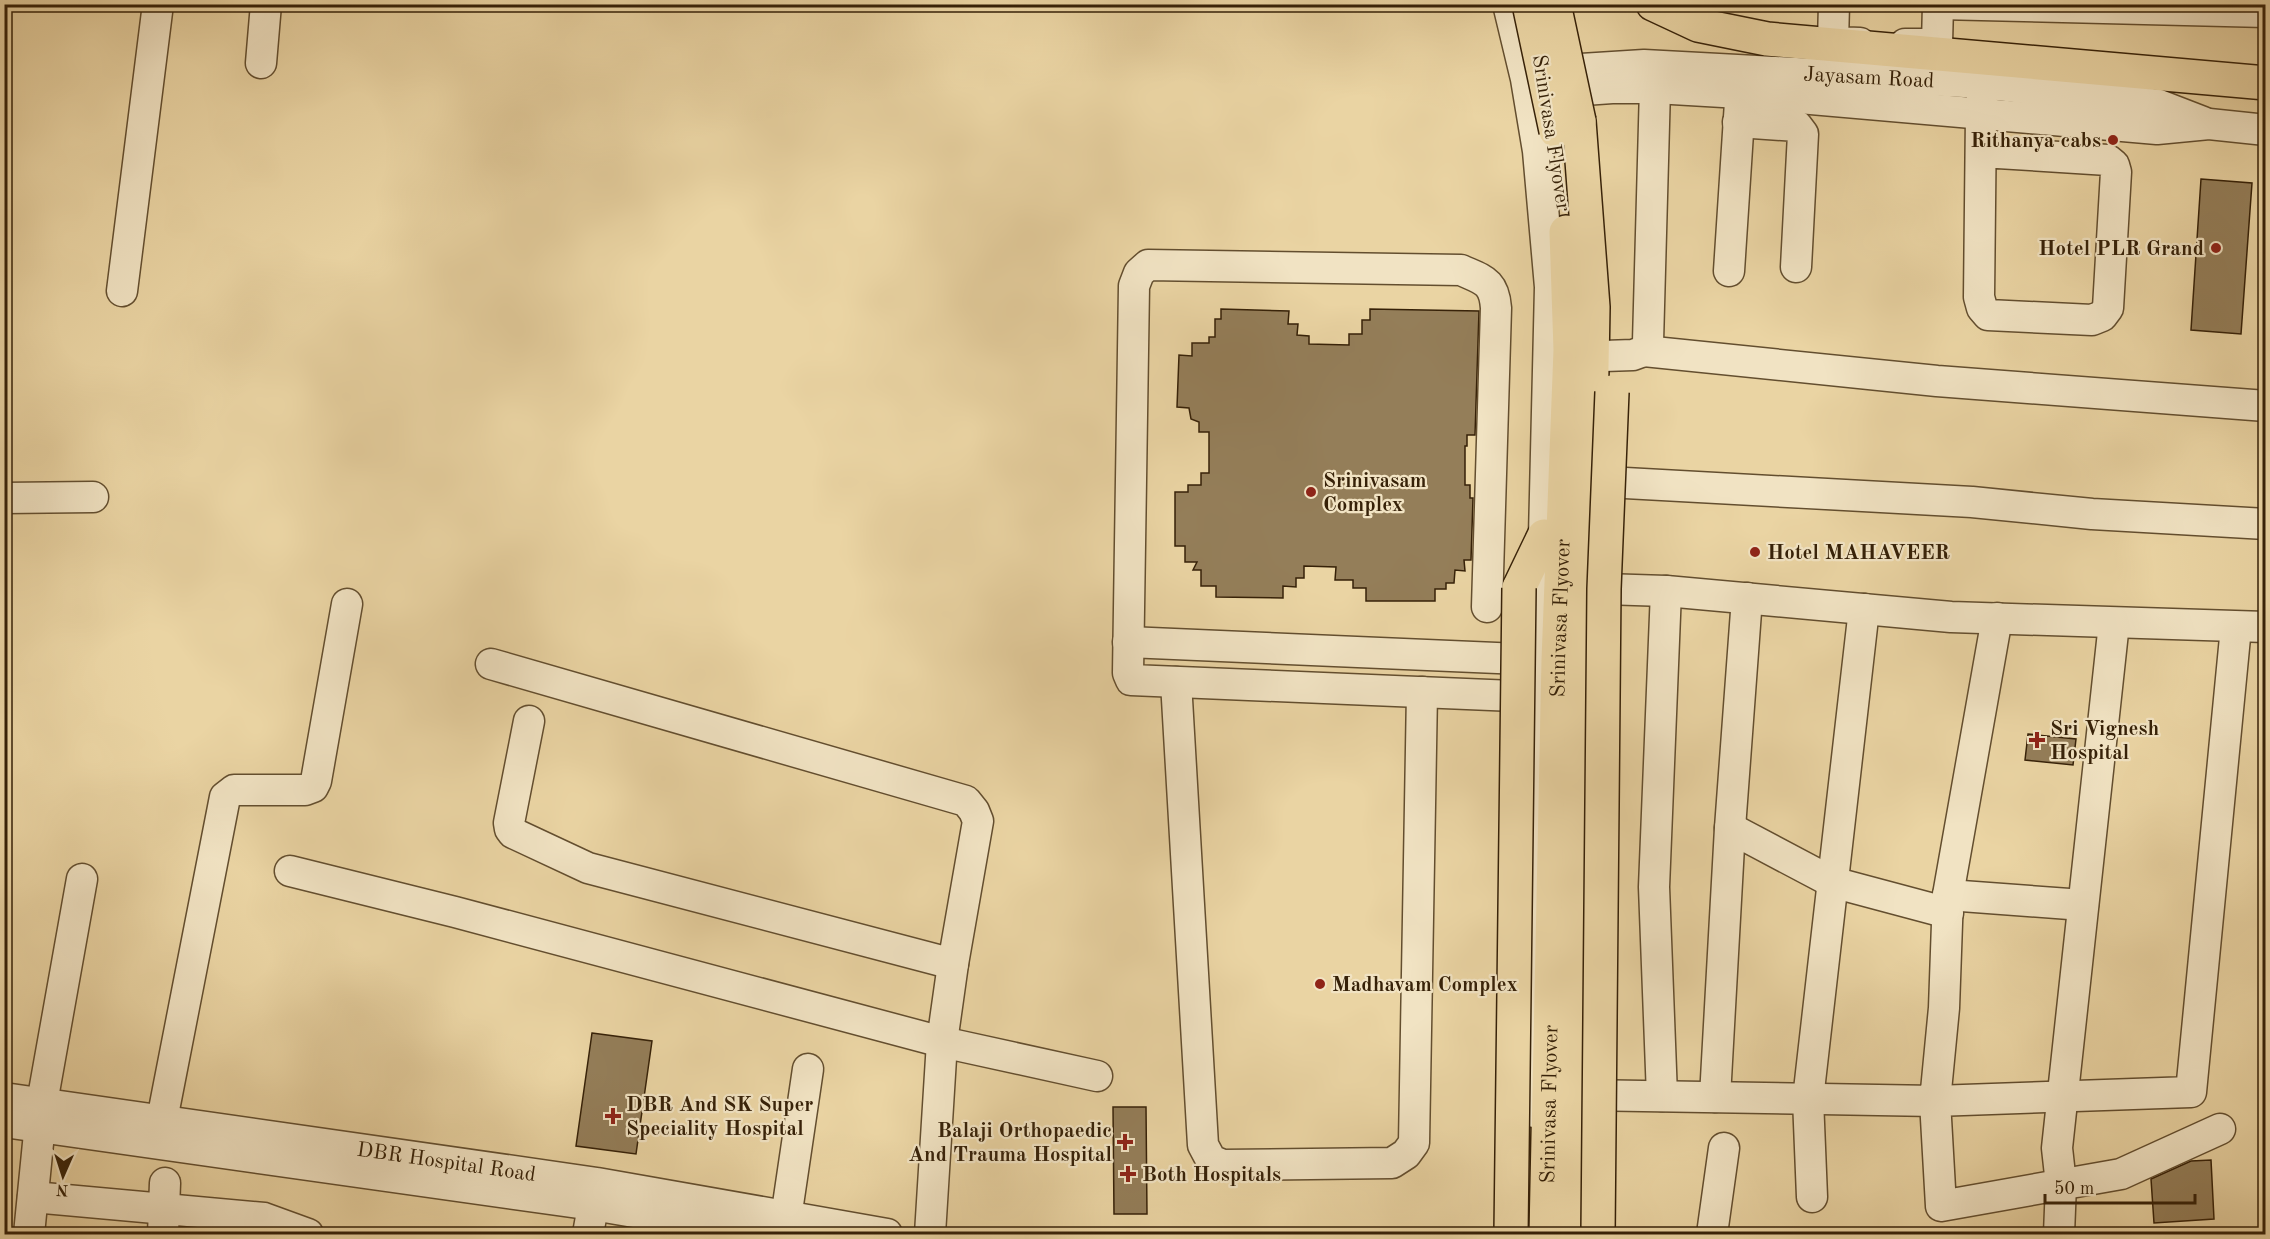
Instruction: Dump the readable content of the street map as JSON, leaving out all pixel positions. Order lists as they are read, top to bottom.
{
  "streets": {
    "main road": ["Srinivasa Flyover"],
    "street": ["Jayasam Road", "DBR Hospital Road"]
  },
  "places": {
    "other": [
      "Rithanya cabs",
      "Hotel PLR Grand",
      "Srinivasam Complex",
      "Hotel MAHAVEER",
      "Madhavam Complex"
    ],
    "health": [
      "Sri Vignesh Hospital",
      "DBR And SK Super Speciality Hospital",
      "Balaji Orthopaedic And Trauma Hospital",
      "Both Hospitals"
    ]
  },
  "scale_bar": "50 m",
  "north": "bottom"
}
